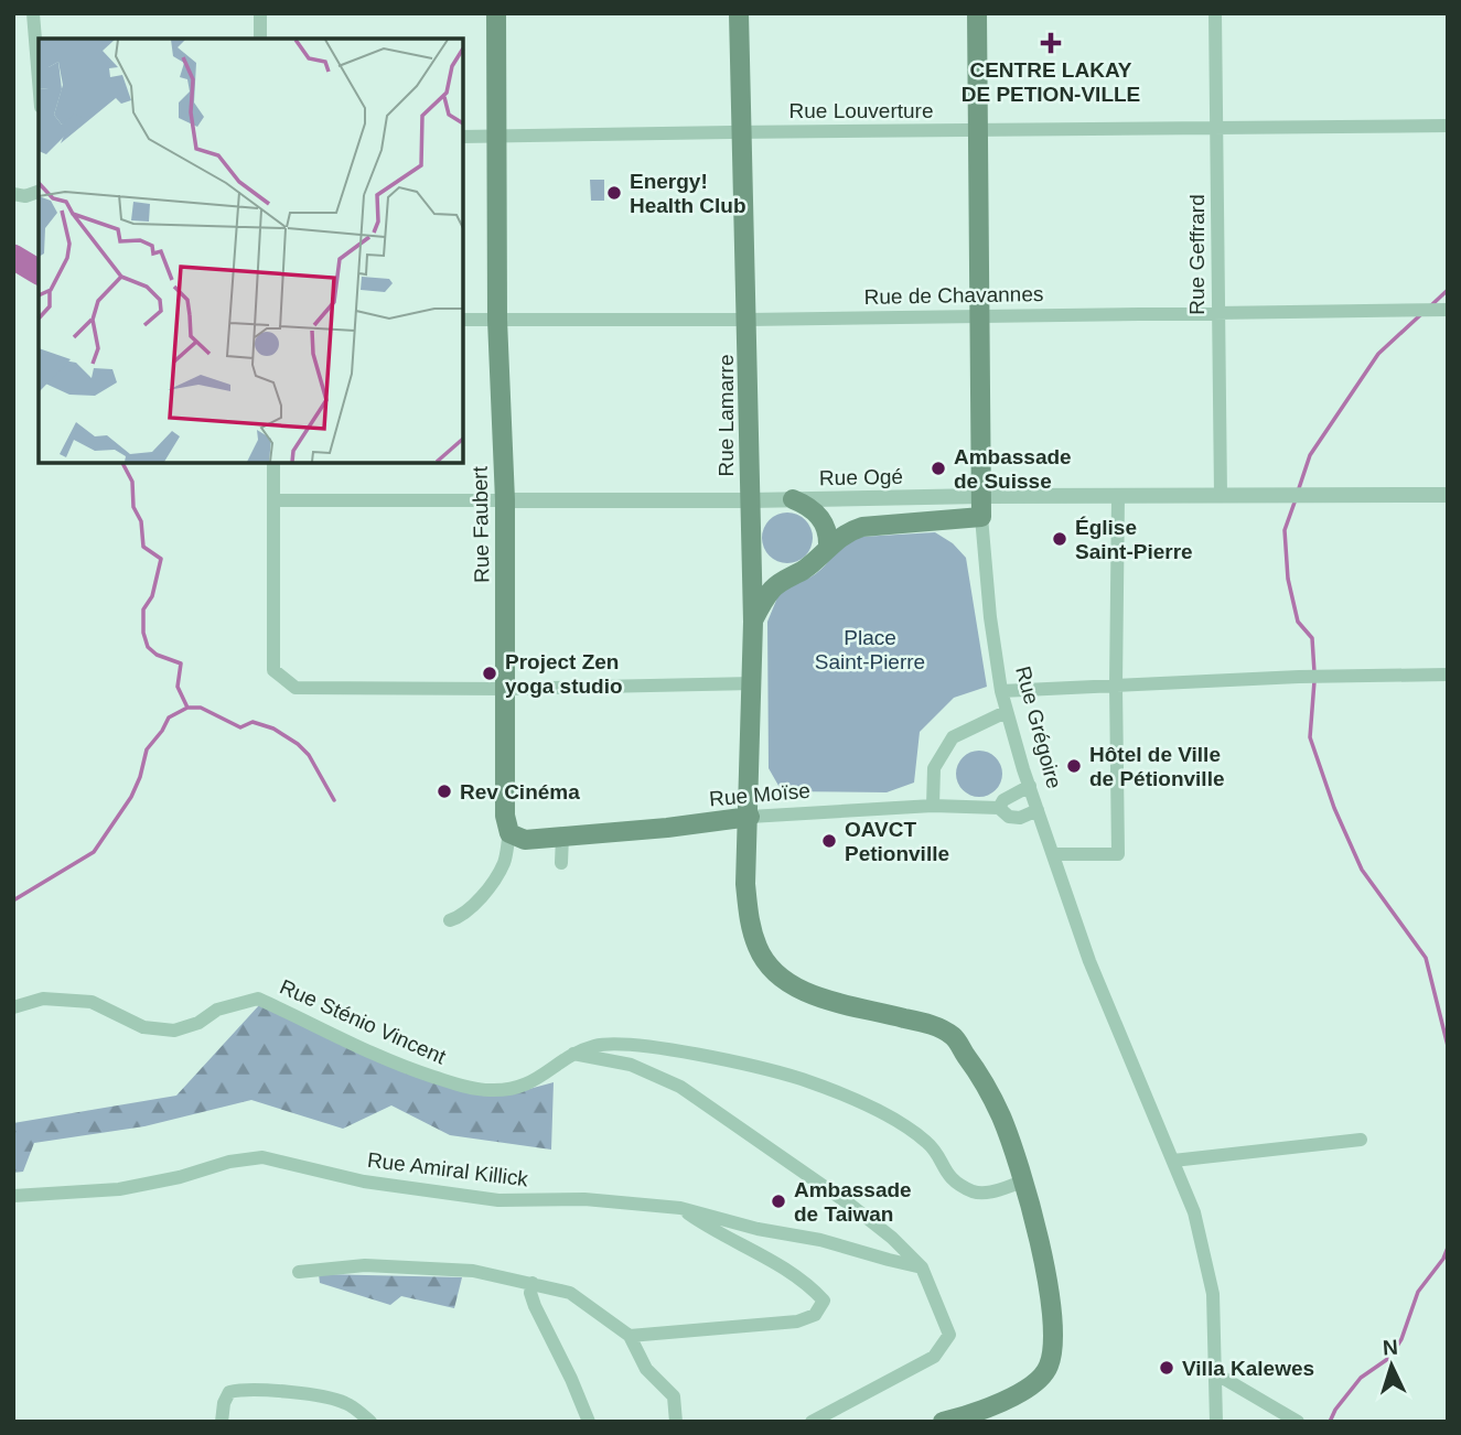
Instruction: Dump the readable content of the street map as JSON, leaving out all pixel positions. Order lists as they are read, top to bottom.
{
  "streets": {
    "main road": [
      "Rue Lamarre",
      "Rue Faubert",
      "Rue Grégoire",
      "Rue Moïse"
    ],
    "street": [
      "Rue Louverture",
      "Rue Geffrard",
      "Rue de Chavannes",
      "Rue Ogé",
      "Rue Sténio Vincent",
      "Rue Amiral Killick"
    ]
  },
  "crossings": [
    ["Rue Louverture", "Rue Geffrard"],
    ["Rue Louverture", "Rue Lamarre"],
    ["Rue Louverture", "Rue Faubert"],
    ["Rue Louverture", "Rue Grégoire"],
    ["Rue Geffrard", "Rue de Chavannes"],
    ["Rue Geffrard", "Rue Ogé"],
    ["Rue de Chavannes", "Rue Lamarre"],
    ["Rue de Chavannes", "Rue Faubert"],
    ["Rue de Chavannes", "Rue Grégoire"],
    ["Rue Lamarre", "Rue Ogé"],
    ["Rue Lamarre", "Rue Moïse"],
    ["Rue Lamarre", "Rue Sténio Vincent"],
    ["Rue Ogé", "Rue Faubert"],
    ["Rue Ogé", "Rue Grégoire"],
    ["Rue Faubert", "Rue Moïse"],
    ["Rue Grégoire", "Rue Moïse"]
  ],
  "parks": ["Place Saint-Pierre"],
  "places": {
    "health": ["CENTRE LAKAY DE PETION-VILLE"],
    "other": [
      "Energy! Health Club",
      "Ambassade de Suisse",
      "Église Saint-Pierre",
      "Project Zen yoga studio",
      "Hôtel de Ville de Pétionville",
      "Rev Cinéma",
      "OAVCT Petionville",
      "Ambassade de Taiwan",
      "Villa Kalewes"
    ]
  },
  "north": "top"
}
